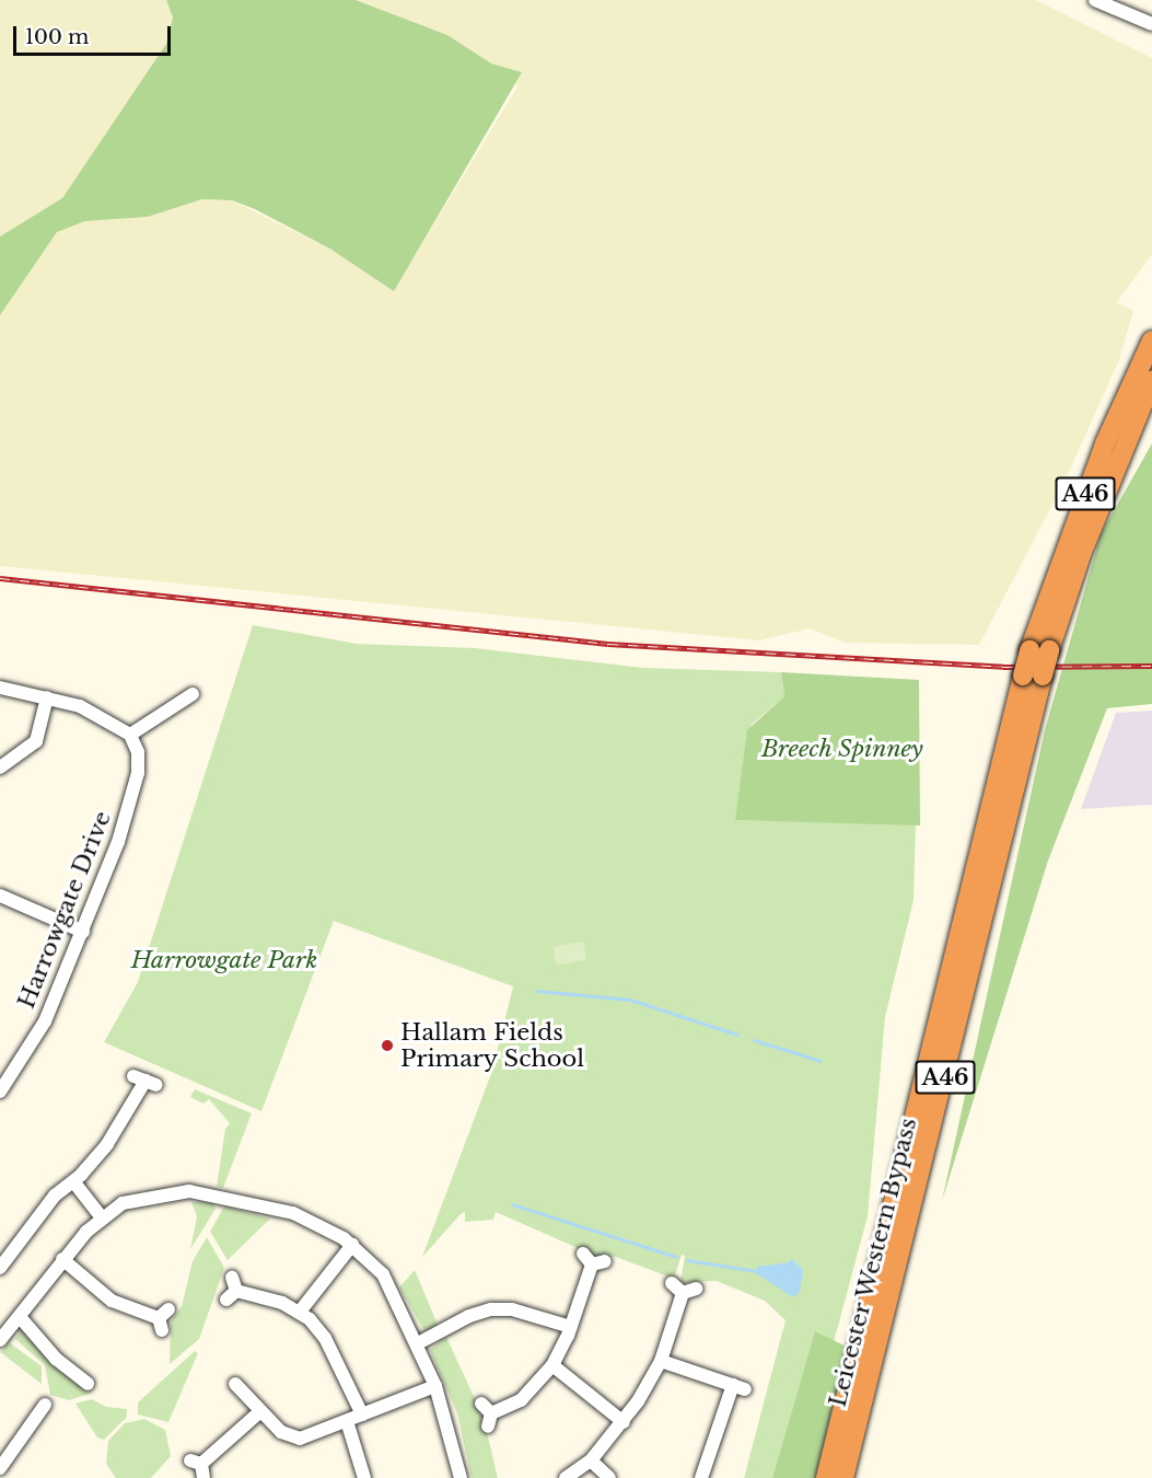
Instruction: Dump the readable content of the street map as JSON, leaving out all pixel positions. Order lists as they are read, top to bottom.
{
  "streets": {
    "highway": ["A46", "Leicester Western Bypass"],
    "street": ["Harrowgate Drive"]
  },
  "crossings": [
    ["A46", "Leicester Western Bypass"]
  ],
  "parks": ["Breech Spinney", "Harrowgate Park"],
  "places": ["Hallam Fields Primary School"],
  "scale_bar": "100 m"
}
